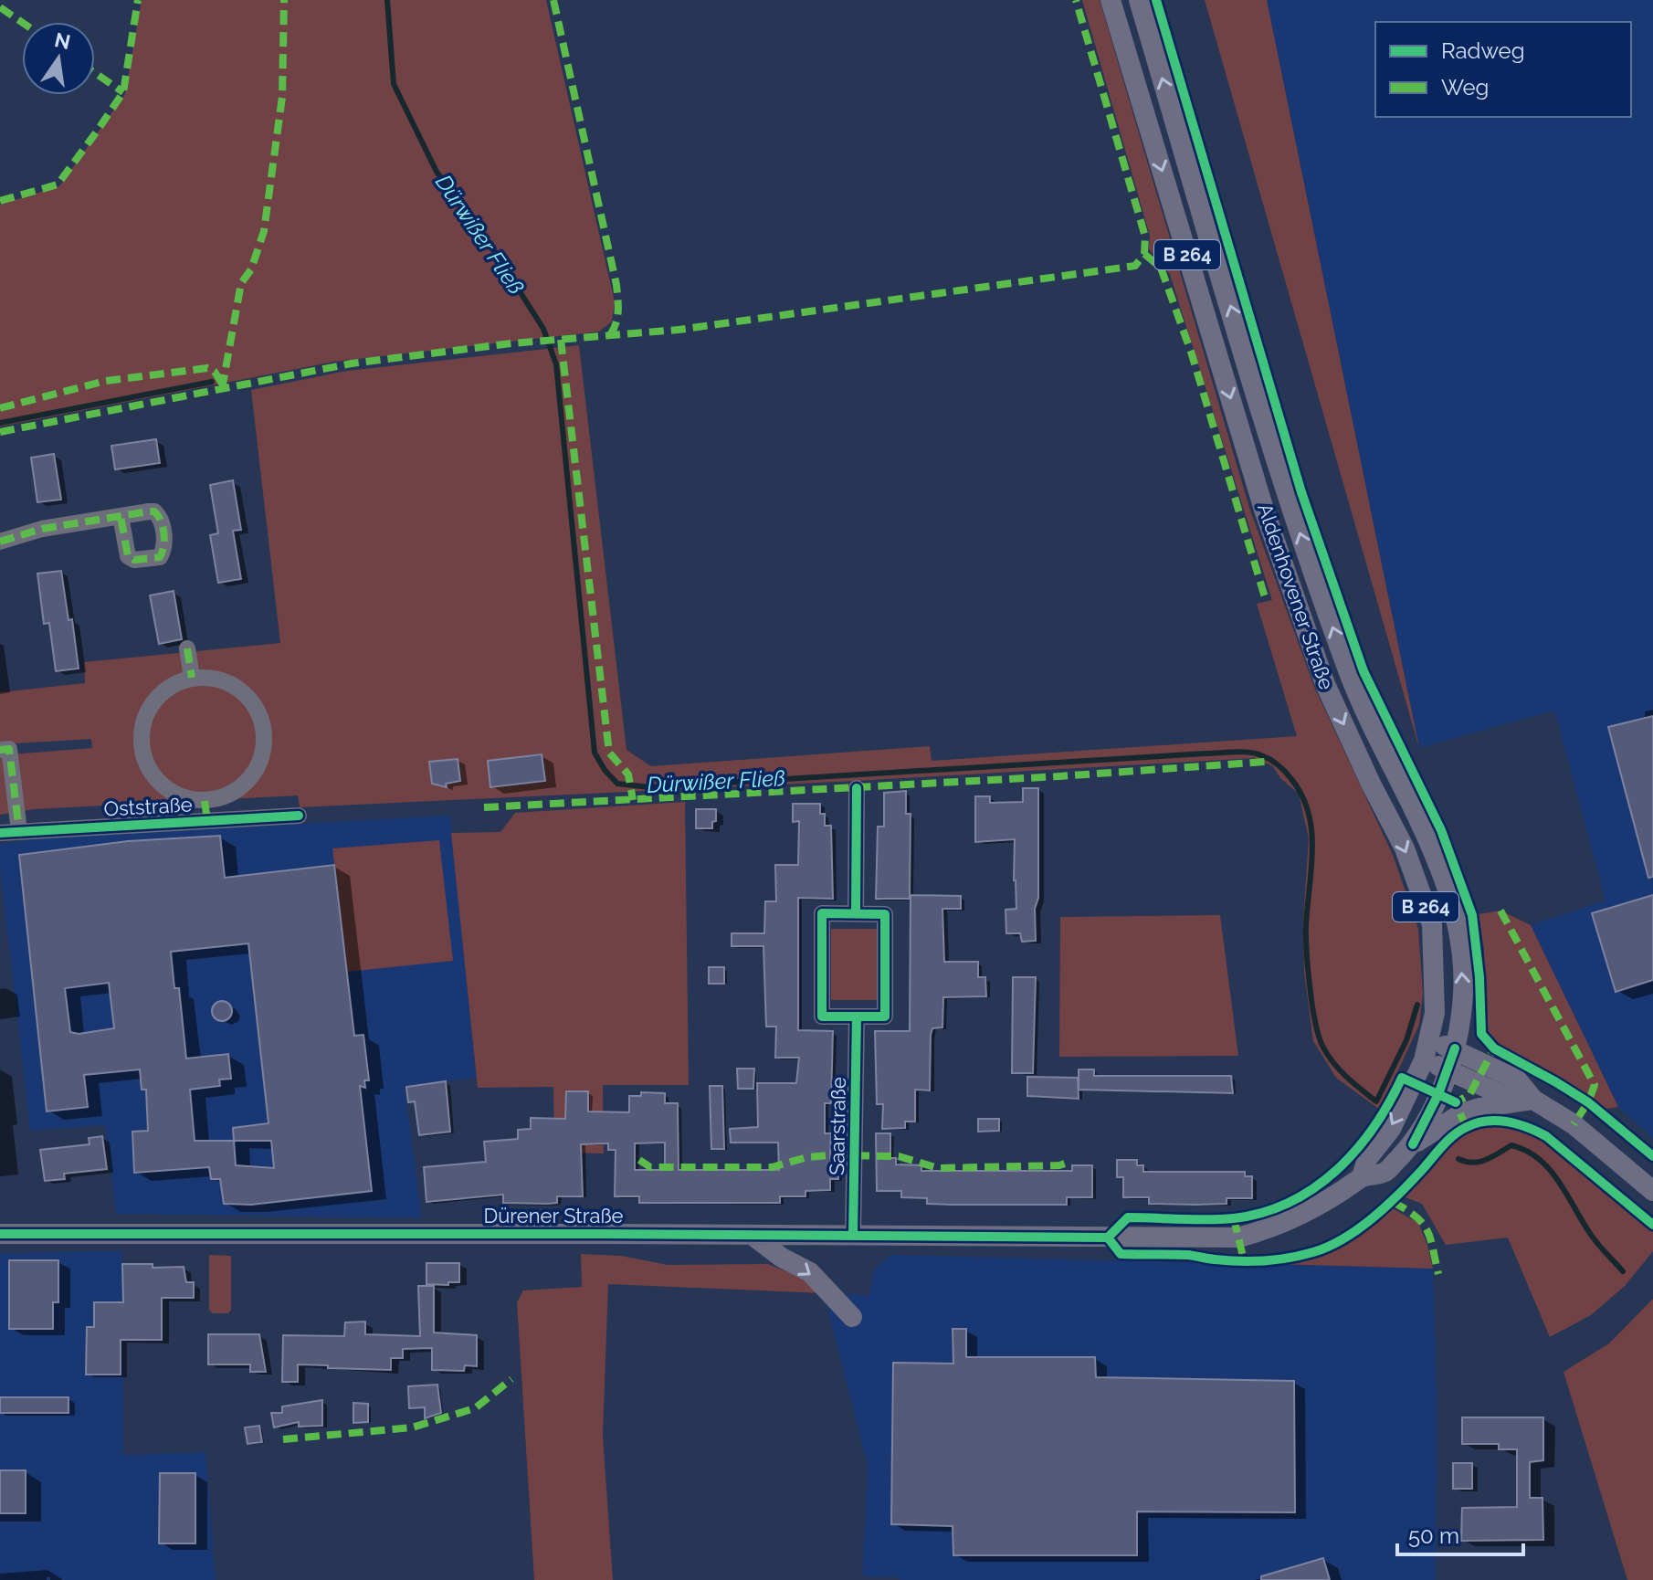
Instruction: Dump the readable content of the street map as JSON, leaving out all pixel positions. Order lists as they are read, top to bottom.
{
  "streets": {
    "main road": ["B 264", "Aldenhovener Straße", "Dürener Straße"],
    "street": ["Oststraße", "Saarstraße"]
  },
  "crossings": [
    ["Aldenhovener Straße", "Dürener Straße"],
    ["Saarstraße", "Dürener Straße"]
  ],
  "water": ["Dürwißer Fließ"],
  "legend": ["Radweg", "Weg"],
  "scale_bar": "50 m",
  "north": "top"
}
